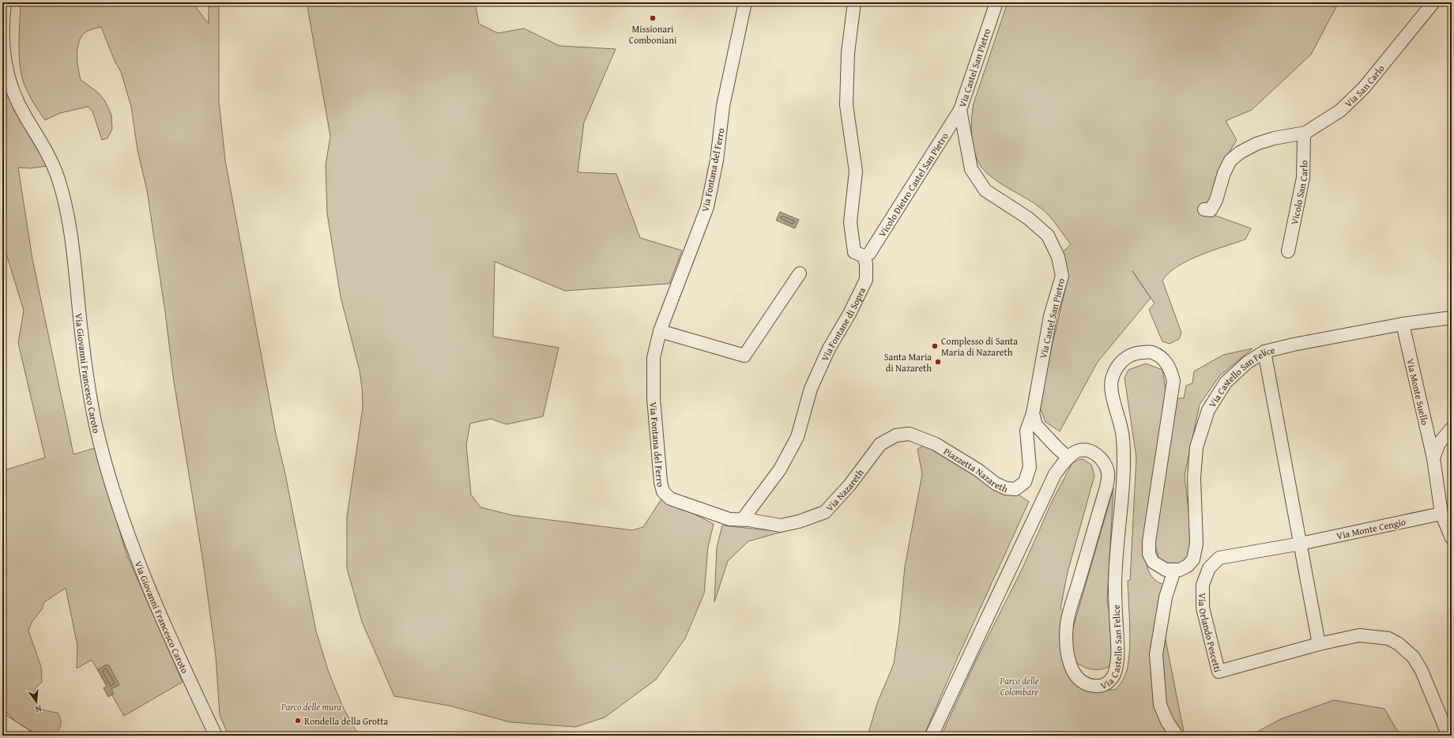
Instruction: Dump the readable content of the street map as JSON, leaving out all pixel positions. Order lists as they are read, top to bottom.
{
  "streets": {
    "street": [
      "Via Castel San Pietro",
      "Via San Carlo",
      "Via Fontana del Ferro",
      "Vicolo Dietro Castel San Pietro",
      "Vicolo San Carlo",
      "Via Fontane di Sopra",
      "Via Giovanni Francesco Caroto",
      "Via Castello San Felice",
      "Via Monte Suello",
      "Piazzetta Nazareth",
      "Via Nazareth",
      "Via Monte Cengio",
      "Via Orlando Pescetti"
    ]
  },
  "crossings": [
    ["Via Castel San Pietro", "Vicolo Dietro Castel San Pietro"],
    ["Via Castel San Pietro", "Piazzetta Nazareth"],
    ["Via San Carlo", "Vicolo San Carlo"],
    ["Via Fontana del Ferro", "Via Fontane di Sopra"],
    ["Via Fontana del Ferro", "Via Nazareth"],
    ["Vicolo Dietro Castel San Pietro", "Via Fontane di Sopra"],
    ["Via Fontane di Sopra", "Via Nazareth"],
    ["Via Castello San Felice", "Via Monte Suello"],
    ["Via Monte Suello", "Via Monte Cengio"],
    ["Piazzetta Nazareth", "Via Nazareth"],
    ["Via Monte Cengio", "Via Orlando Pescetti"]
  ],
  "parks": ["Parco delle Colombare", "Parco delle mura"],
  "places": [
    "Missionari Comboniani",
    "Complesso di Santa Maria di Nazareth",
    "Santa Maria di Nazareth",
    "Rondella della Grotta"
  ],
  "north": "bottom"
}
